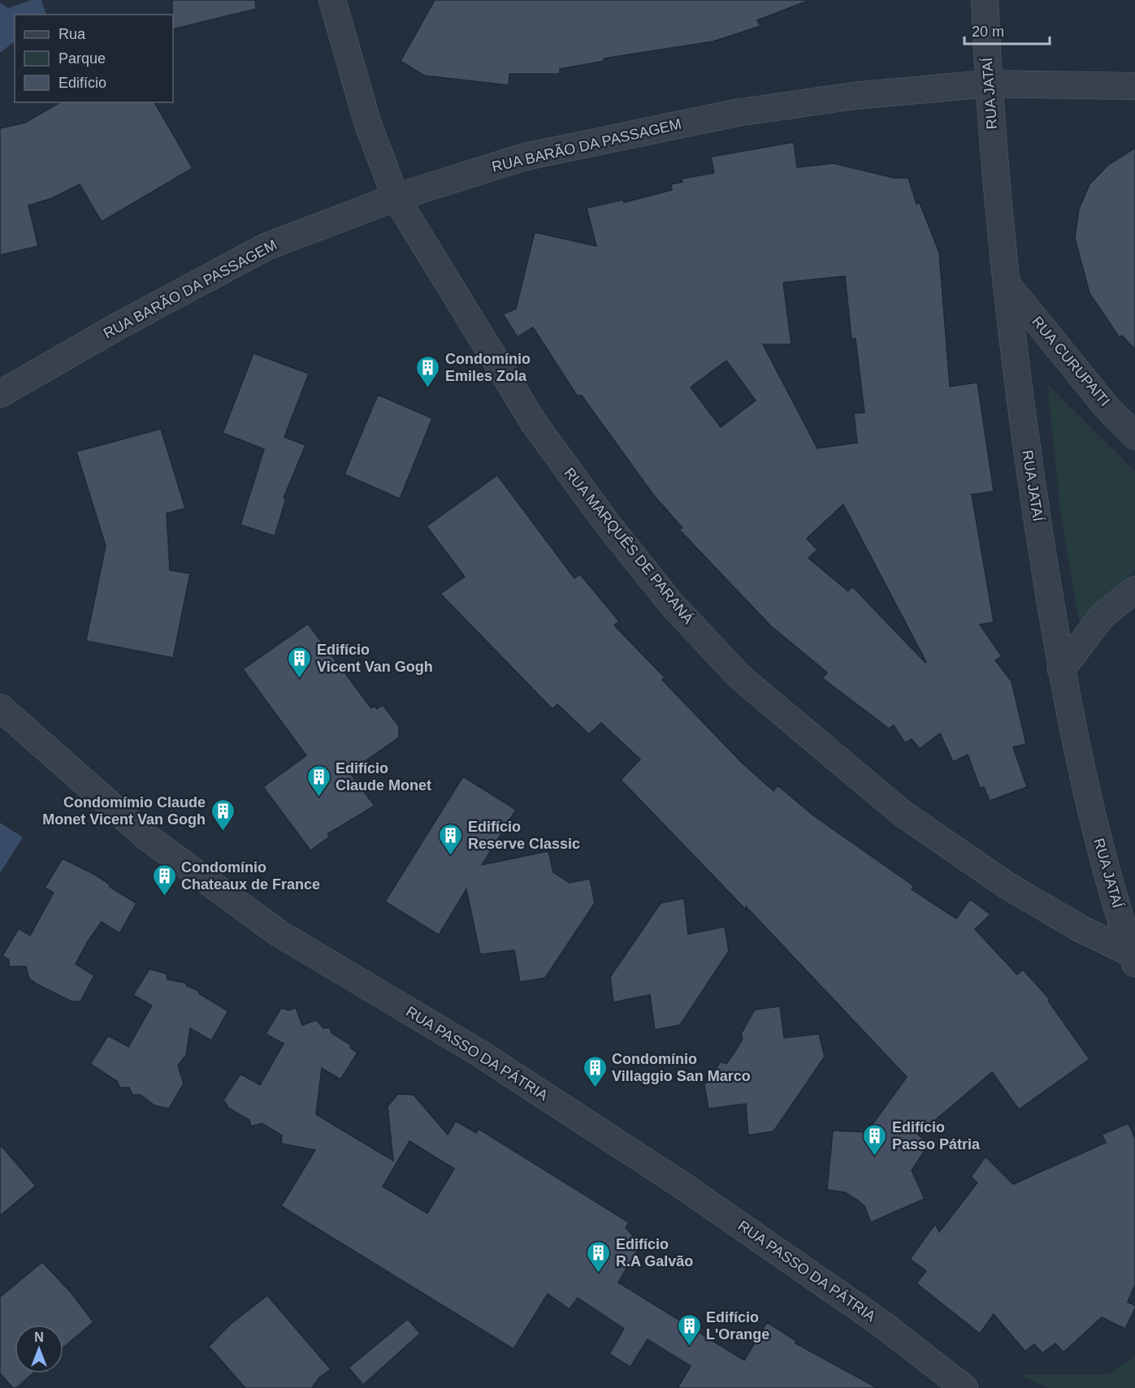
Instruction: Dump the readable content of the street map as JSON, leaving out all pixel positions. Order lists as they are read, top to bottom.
{
  "streets": {
    "street": [
      "RUA JATAÍ",
      "RUA BARÃO DA PASSAGEM",
      "RUA CURUPAITI",
      "RUA MARQUÊS DE PARANÁ",
      "RUA PASSO DA PÁTRIA"
    ]
  },
  "crossings": [
    ["RUA JATAÍ", "RUA BARÃO DA PASSAGEM"],
    ["RUA JATAÍ", "RUA CURUPAITI"],
    ["RUA JATAÍ", "RUA MARQUÊS DE PARANÁ"],
    ["RUA BARÃO DA PASSAGEM", "RUA MARQUÊS DE PARANÁ"]
  ],
  "places": {
    "building": [
      "Condomínio Emiles Zola",
      "Edifício Vicent Van Gogh",
      "Edifício Claude Monet",
      "Condomímio Claude Monet Vicent Van Gogh",
      "Edifício Reserve Classic",
      "Condomínio Chateaux de France",
      "Condomínio Villaggio San Marco",
      "Edifício Passo Pátria",
      "Edifício R.A Galvão",
      "Edifício L'Orange"
    ]
  },
  "legend": ["Rua", "Parque", "Edifício"],
  "scale_bar": "20 m",
  "north": "top"
}
